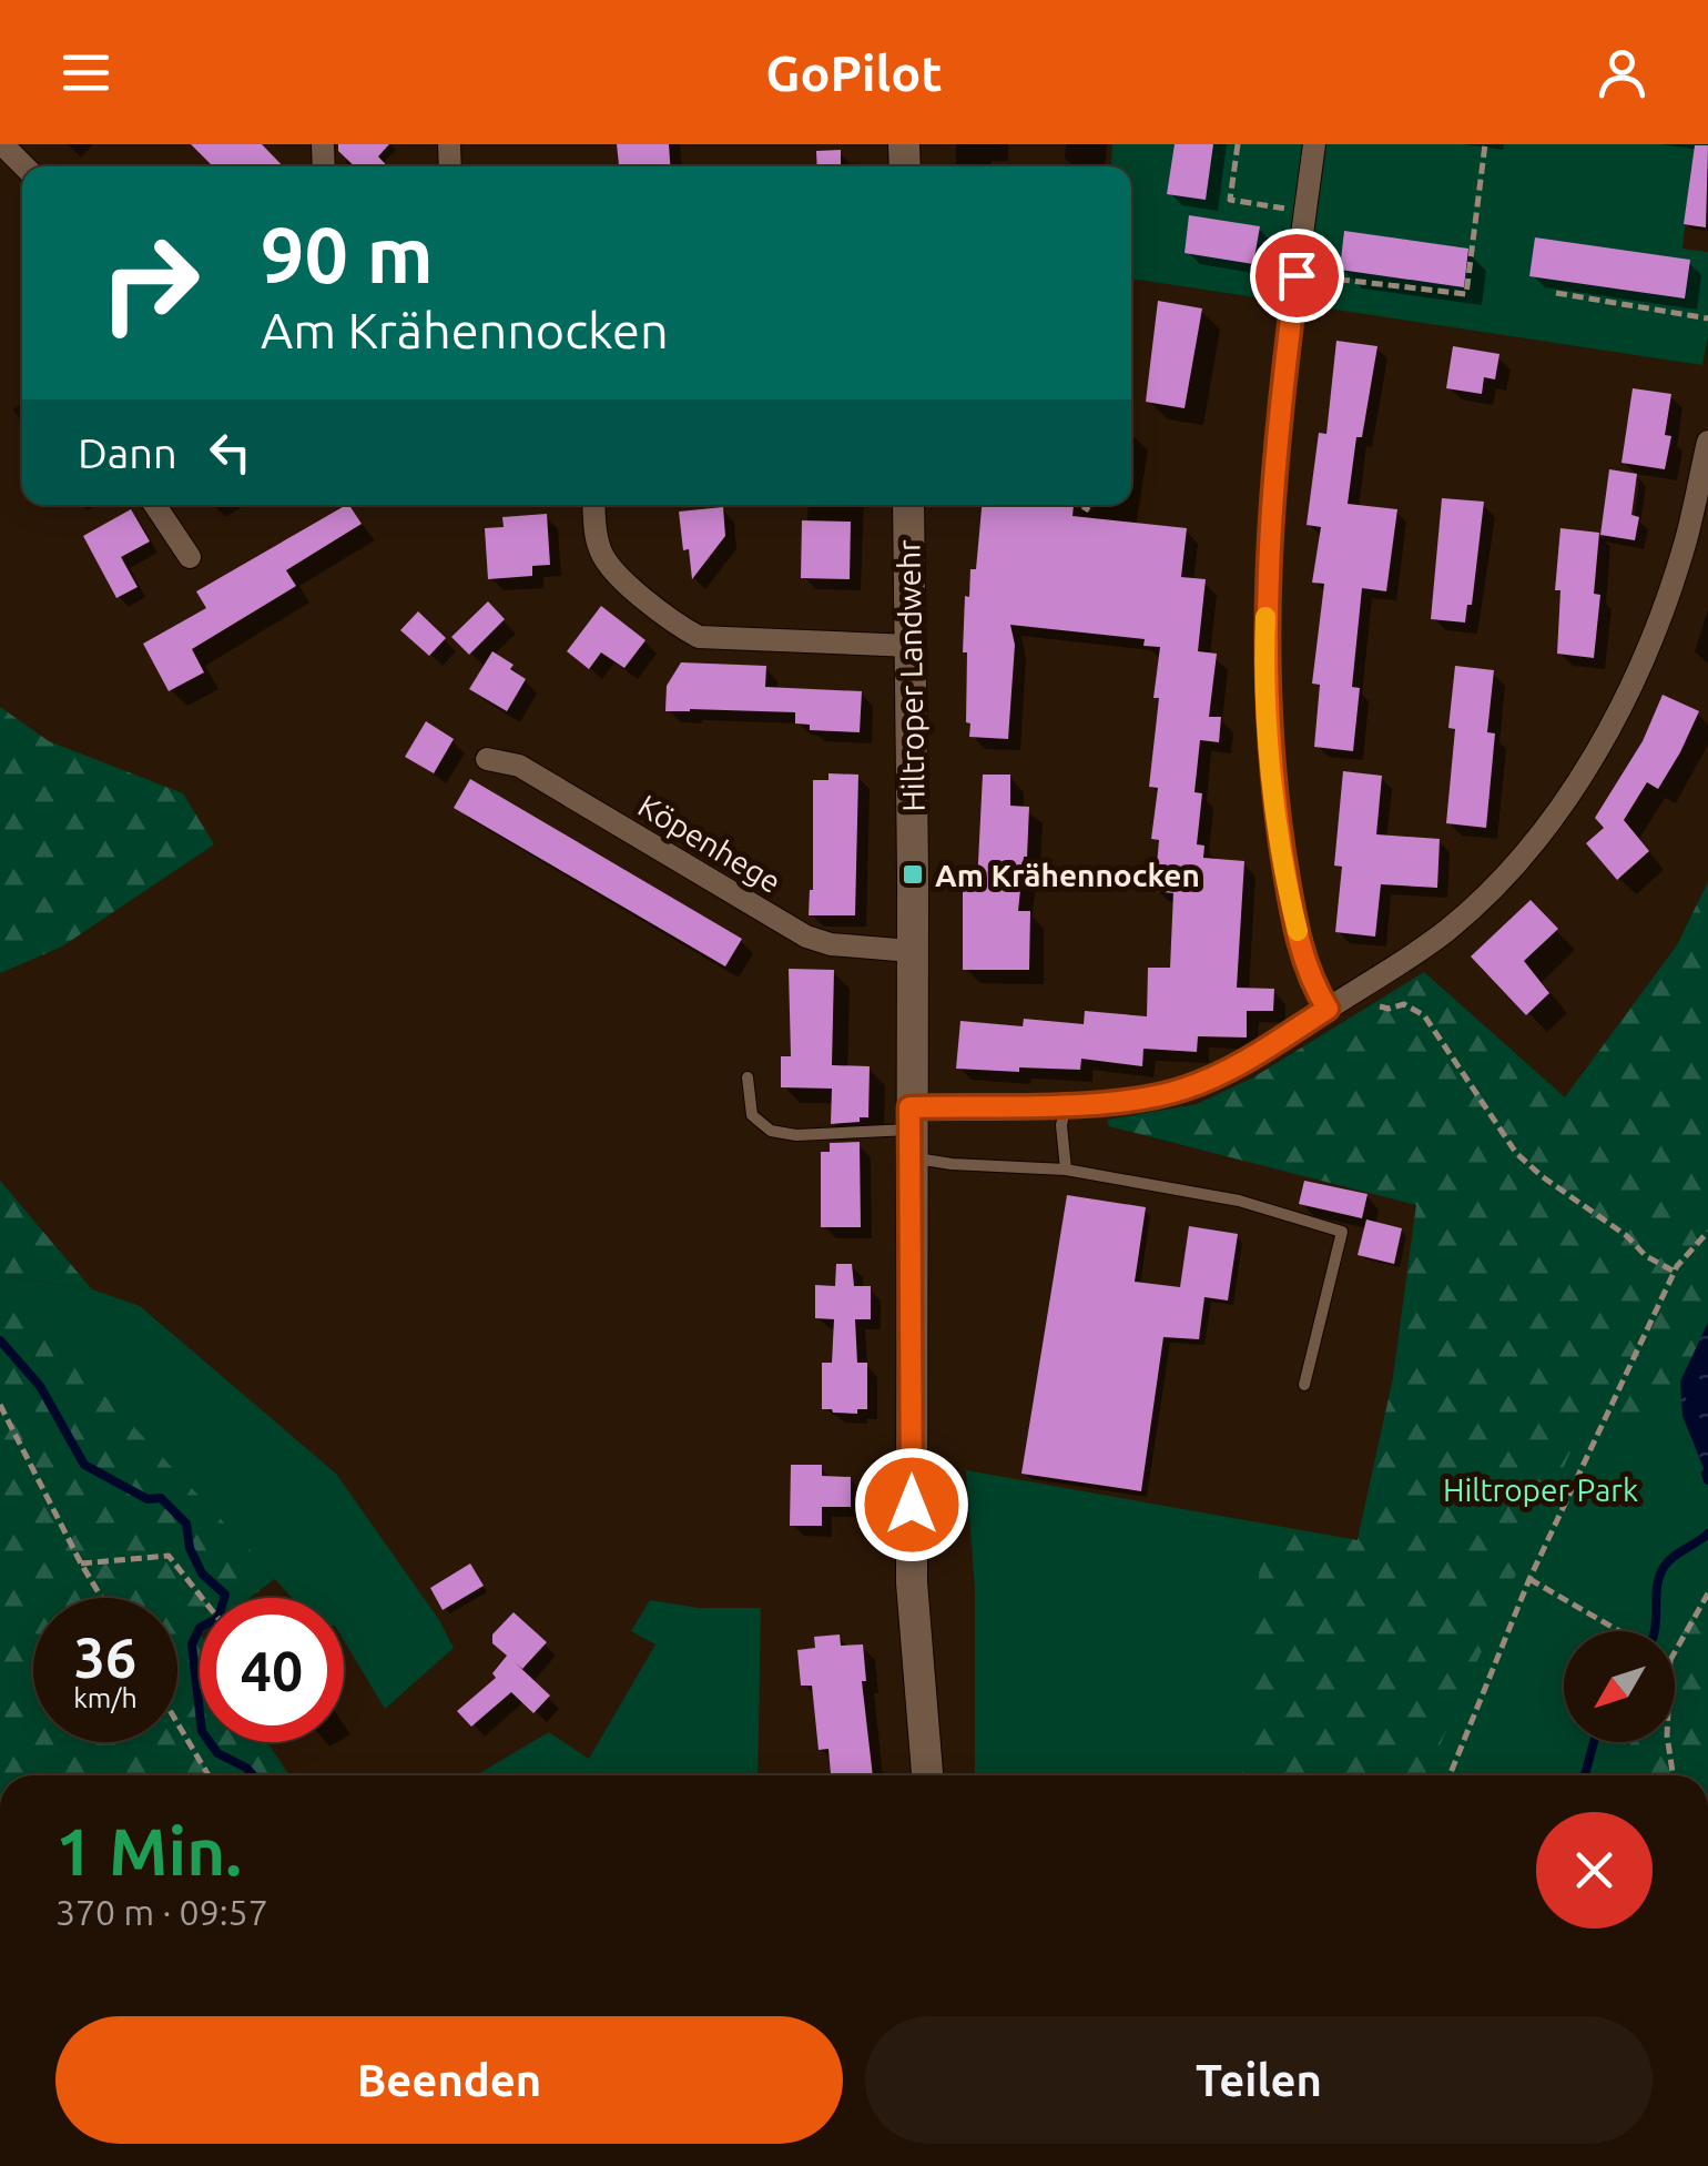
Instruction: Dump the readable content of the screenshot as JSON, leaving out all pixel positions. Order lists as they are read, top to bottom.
{
  "streets": {
    "street": ["Hiltroper Landwehr", "Köpenhege"]
  },
  "crossings": [
    ["Hiltroper Landwehr", "Köpenhege"]
  ],
  "parks": ["Hiltroper Park"],
  "places": {
    "transit": ["Am Krähennocken"]
  },
  "north": "bottom left",
  "page": {
    "header": "GoPilot",
    "turn": ["90 m", "Am Krähennocken"],
    "then": "Dann",
    "speed": "36 km/h",
    "limit": "40",
    "heading": ["1 Min.", "370 m · 09:57"],
    "buttons": ["Beenden", "Teilen"]
  }
}
